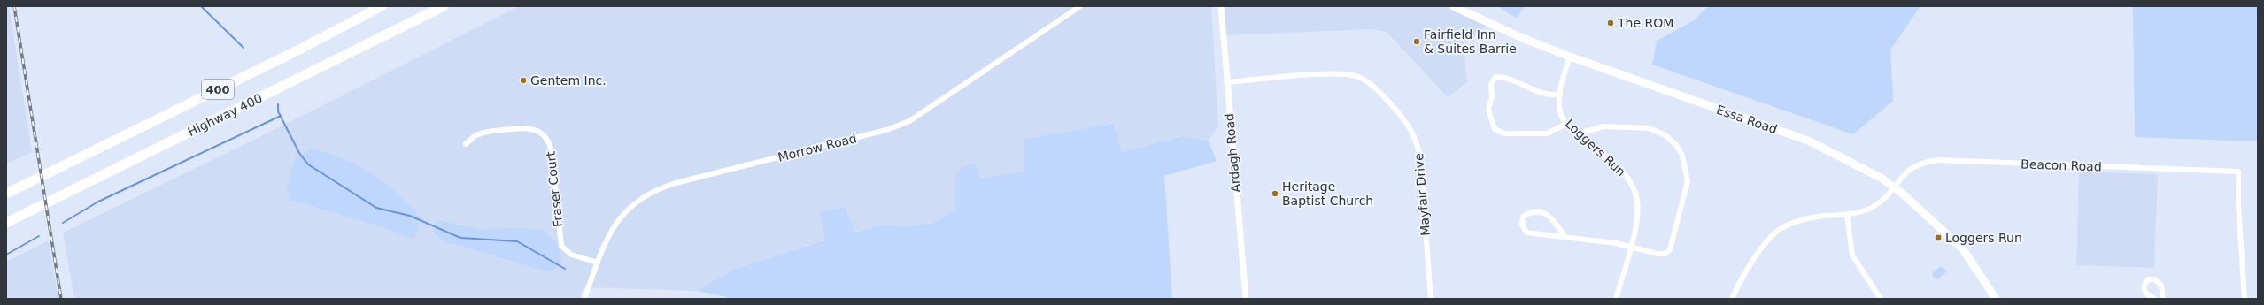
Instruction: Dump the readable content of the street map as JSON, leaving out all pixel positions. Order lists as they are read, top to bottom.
{
  "streets": {
    "highway": ["400", "Highway 400"],
    "main road": ["Essa Road"],
    "street": [
      "Morrow Road",
      "Loggers Run",
      "Ardagh Road",
      "Beacon Road",
      "Fraser Court",
      "Mayfair Drive"
    ]
  },
  "crossings": [
    ["Essa Road", "Loggers Run"],
    ["Essa Road", "Beacon Road"],
    ["Morrow Road", "Fraser Court"],
    ["Ardagh Road", "Mayfair Drive"]
  ],
  "places": {
    "other": [
      "The ROM",
      "Fairfield Inn & Suites Barrie",
      "Gentem Inc.",
      "Heritage Baptist Church"
    ],
    "transit": ["Loggers Run"]
  }
}
